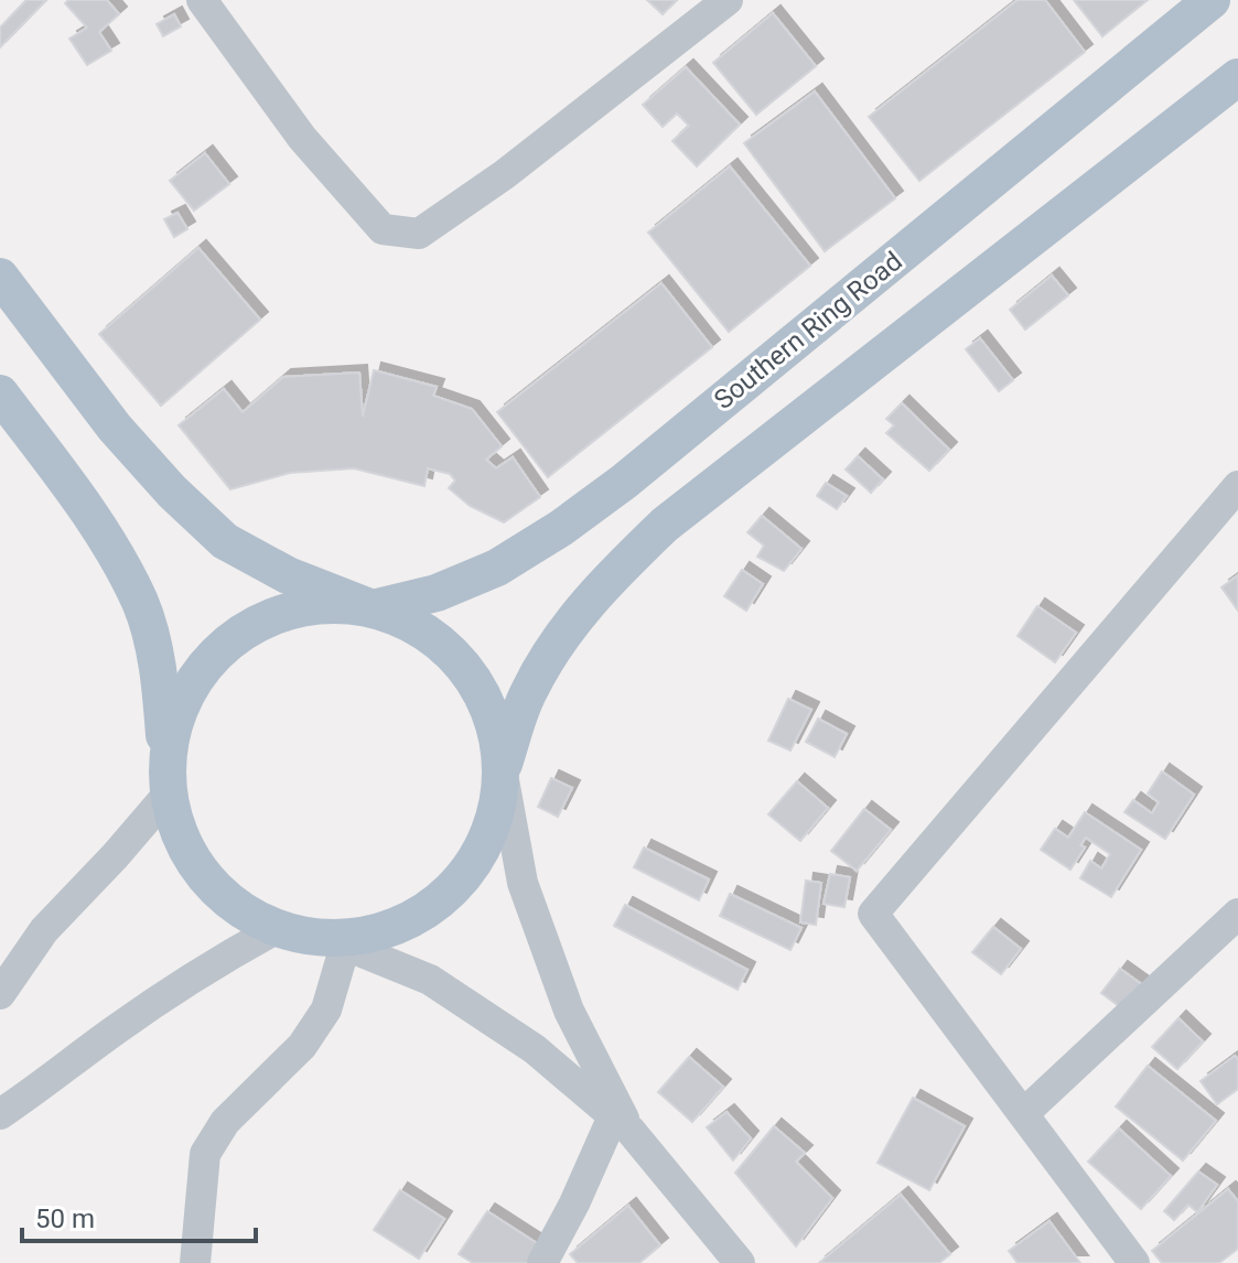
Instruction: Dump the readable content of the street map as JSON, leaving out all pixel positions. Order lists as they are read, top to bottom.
{
  "streets": {
    "main road": ["Southern Ring Road"]
  },
  "scale_bar": "50 m"
}
